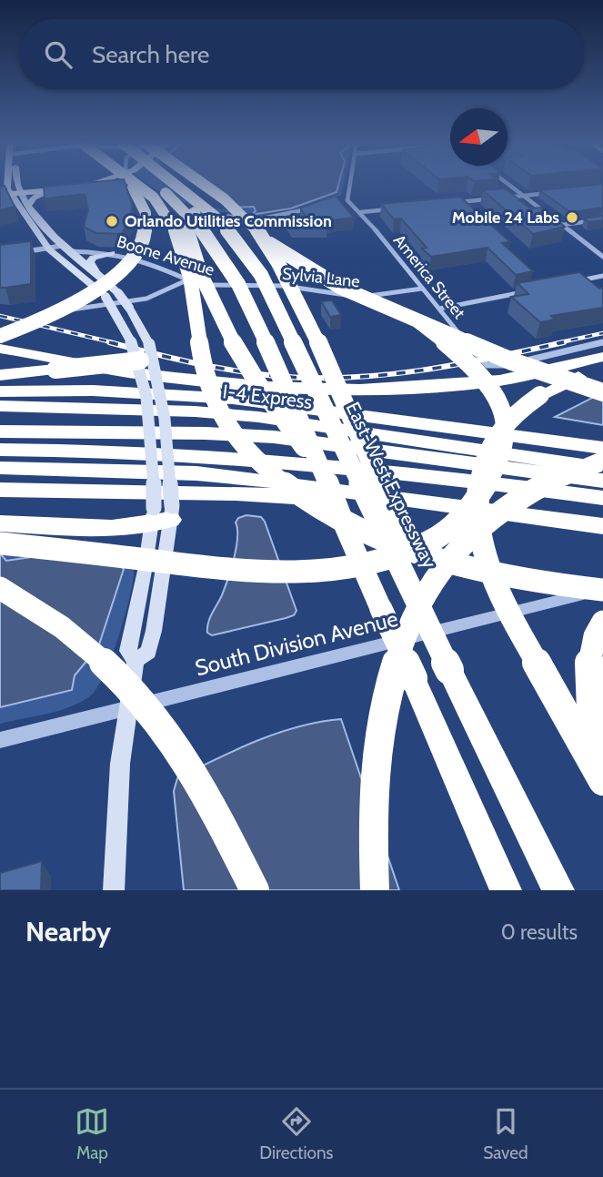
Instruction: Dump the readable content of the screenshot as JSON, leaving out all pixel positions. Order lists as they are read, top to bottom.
{
  "streets": {
    "highway": ["I-4 Express", "East-West Expressway"],
    "street": [
      "Boone Avenue",
      "America Street",
      "Sylvia Lane",
      "South Division Avenue"
    ]
  },
  "crossings": [
    ["Boone Avenue", "Sylvia Lane"],
    ["America Street", "Sylvia Lane"]
  ],
  "places": ["Mobile 24 Labs", "Orlando Utilities Commission"],
  "north": "left",
  "page": {
    "search": "Search here",
    "heading": ["Nearby", "0 results"],
    "nav": ["Map", "Directions", "Saved"]
  }
}
